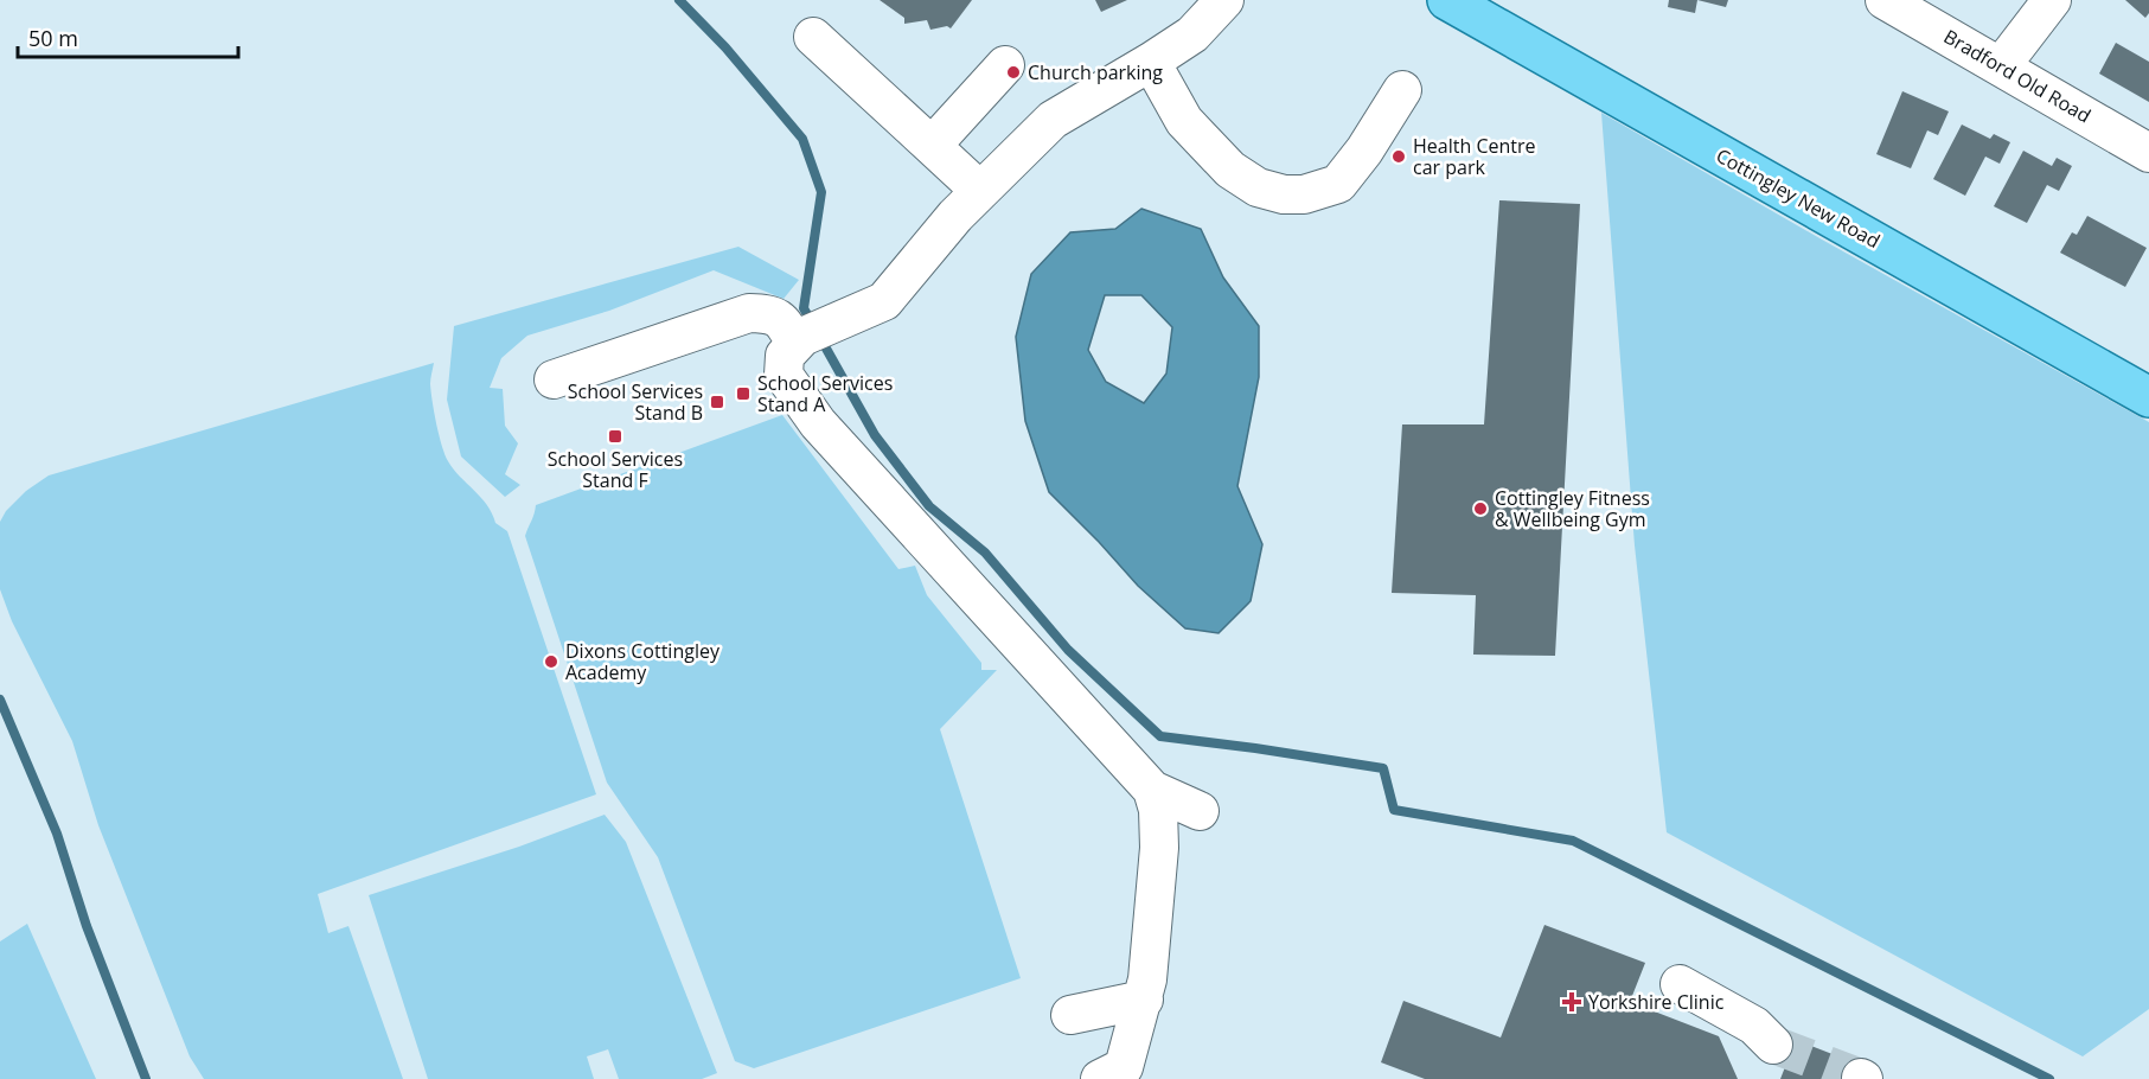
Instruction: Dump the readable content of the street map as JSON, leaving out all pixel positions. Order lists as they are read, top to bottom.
{
  "streets": {
    "main road": ["Cottingley New Road"],
    "street": ["Bradford Old Road"]
  },
  "places": {
    "other": [
      "Church parking",
      "Health Centre car park",
      "Cottingley Fitness & Wellbeing Gym",
      "Dixons Cottingley Academy"
    ],
    "transit": ["School Services Stand A", "School Services Stand B", "School Services Stand F"],
    "health": ["Yorkshire Clinic"]
  },
  "scale_bar": "50 m"
}
